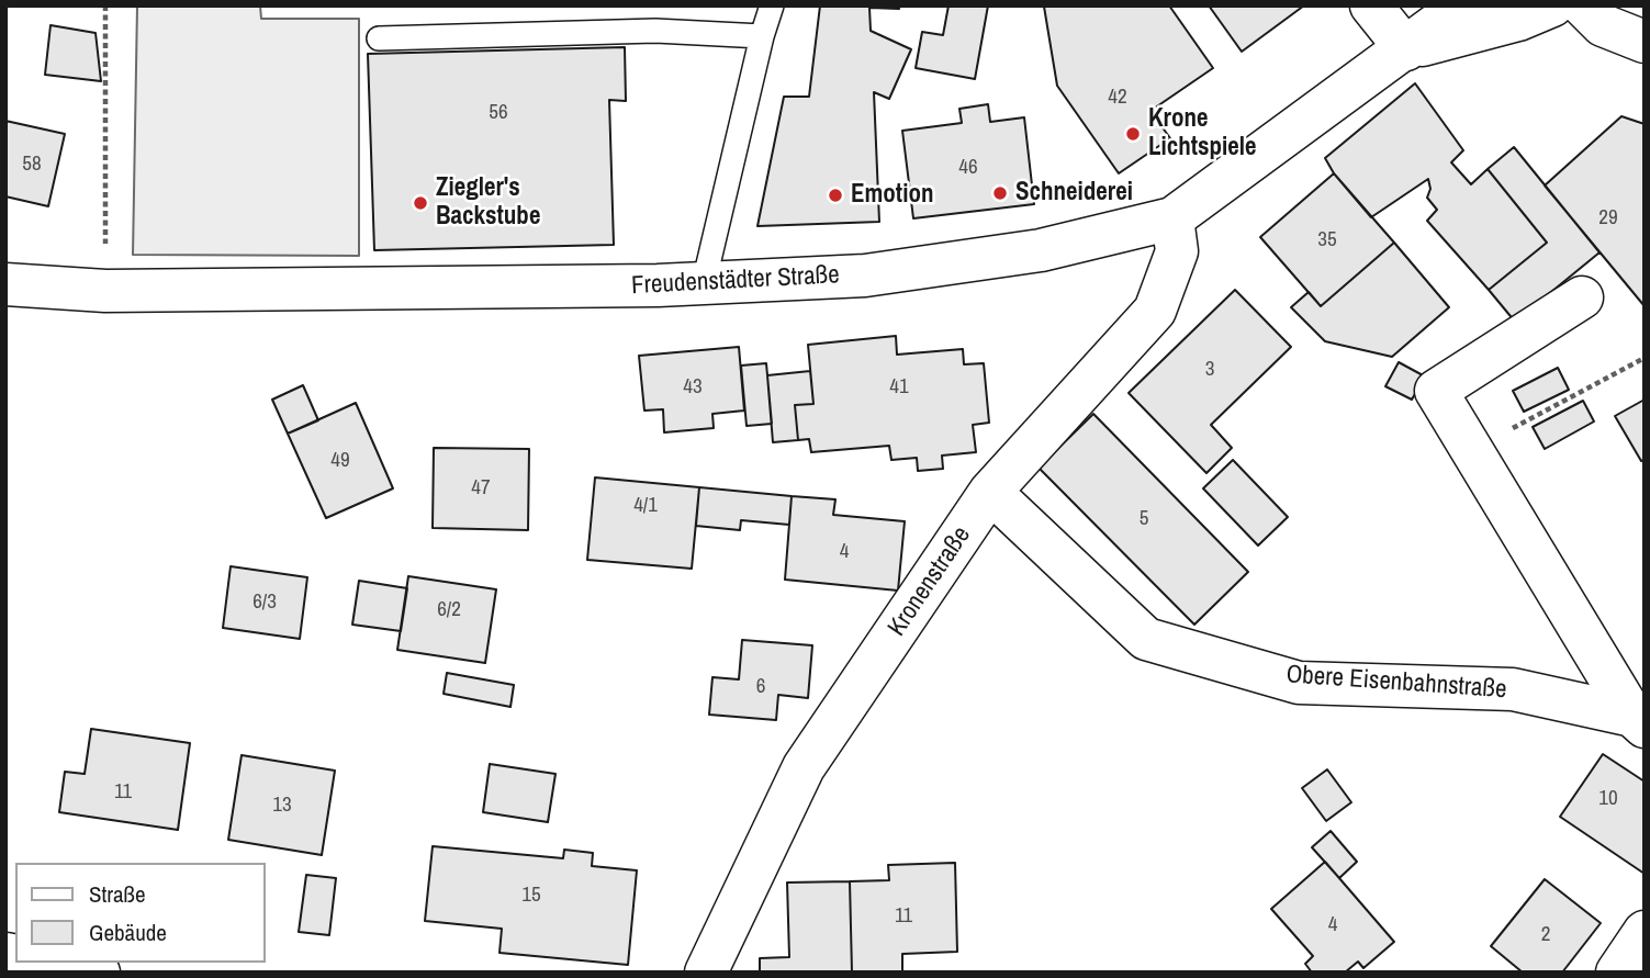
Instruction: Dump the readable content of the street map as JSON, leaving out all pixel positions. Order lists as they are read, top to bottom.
{
  "streets": {
    "street": ["Freudenstädter Straße", "Kronenstraße", "Obere Eisenbahnstraße"]
  },
  "crossings": [
    ["Freudenstädter Straße", "Kronenstraße"],
    ["Kronenstraße", "Obere Eisenbahnstraße"]
  ],
  "places": [
    "Krone Lichtspiele",
    "Schneiderei",
    "Emotion",
    "Ziegler's Backstube"
  ],
  "house_numbers": [
    "42",
    "56",
    "58",
    "46",
    "29",
    "35",
    "3",
    "43",
    "41",
    "49",
    "47",
    "4/1",
    "5",
    "4",
    "6/3",
    "6/2",
    "6",
    "11",
    "10",
    "13",
    "15",
    "11",
    "4",
    "2"
  ],
  "legend": ["Straße", "Gebäude"]
}
